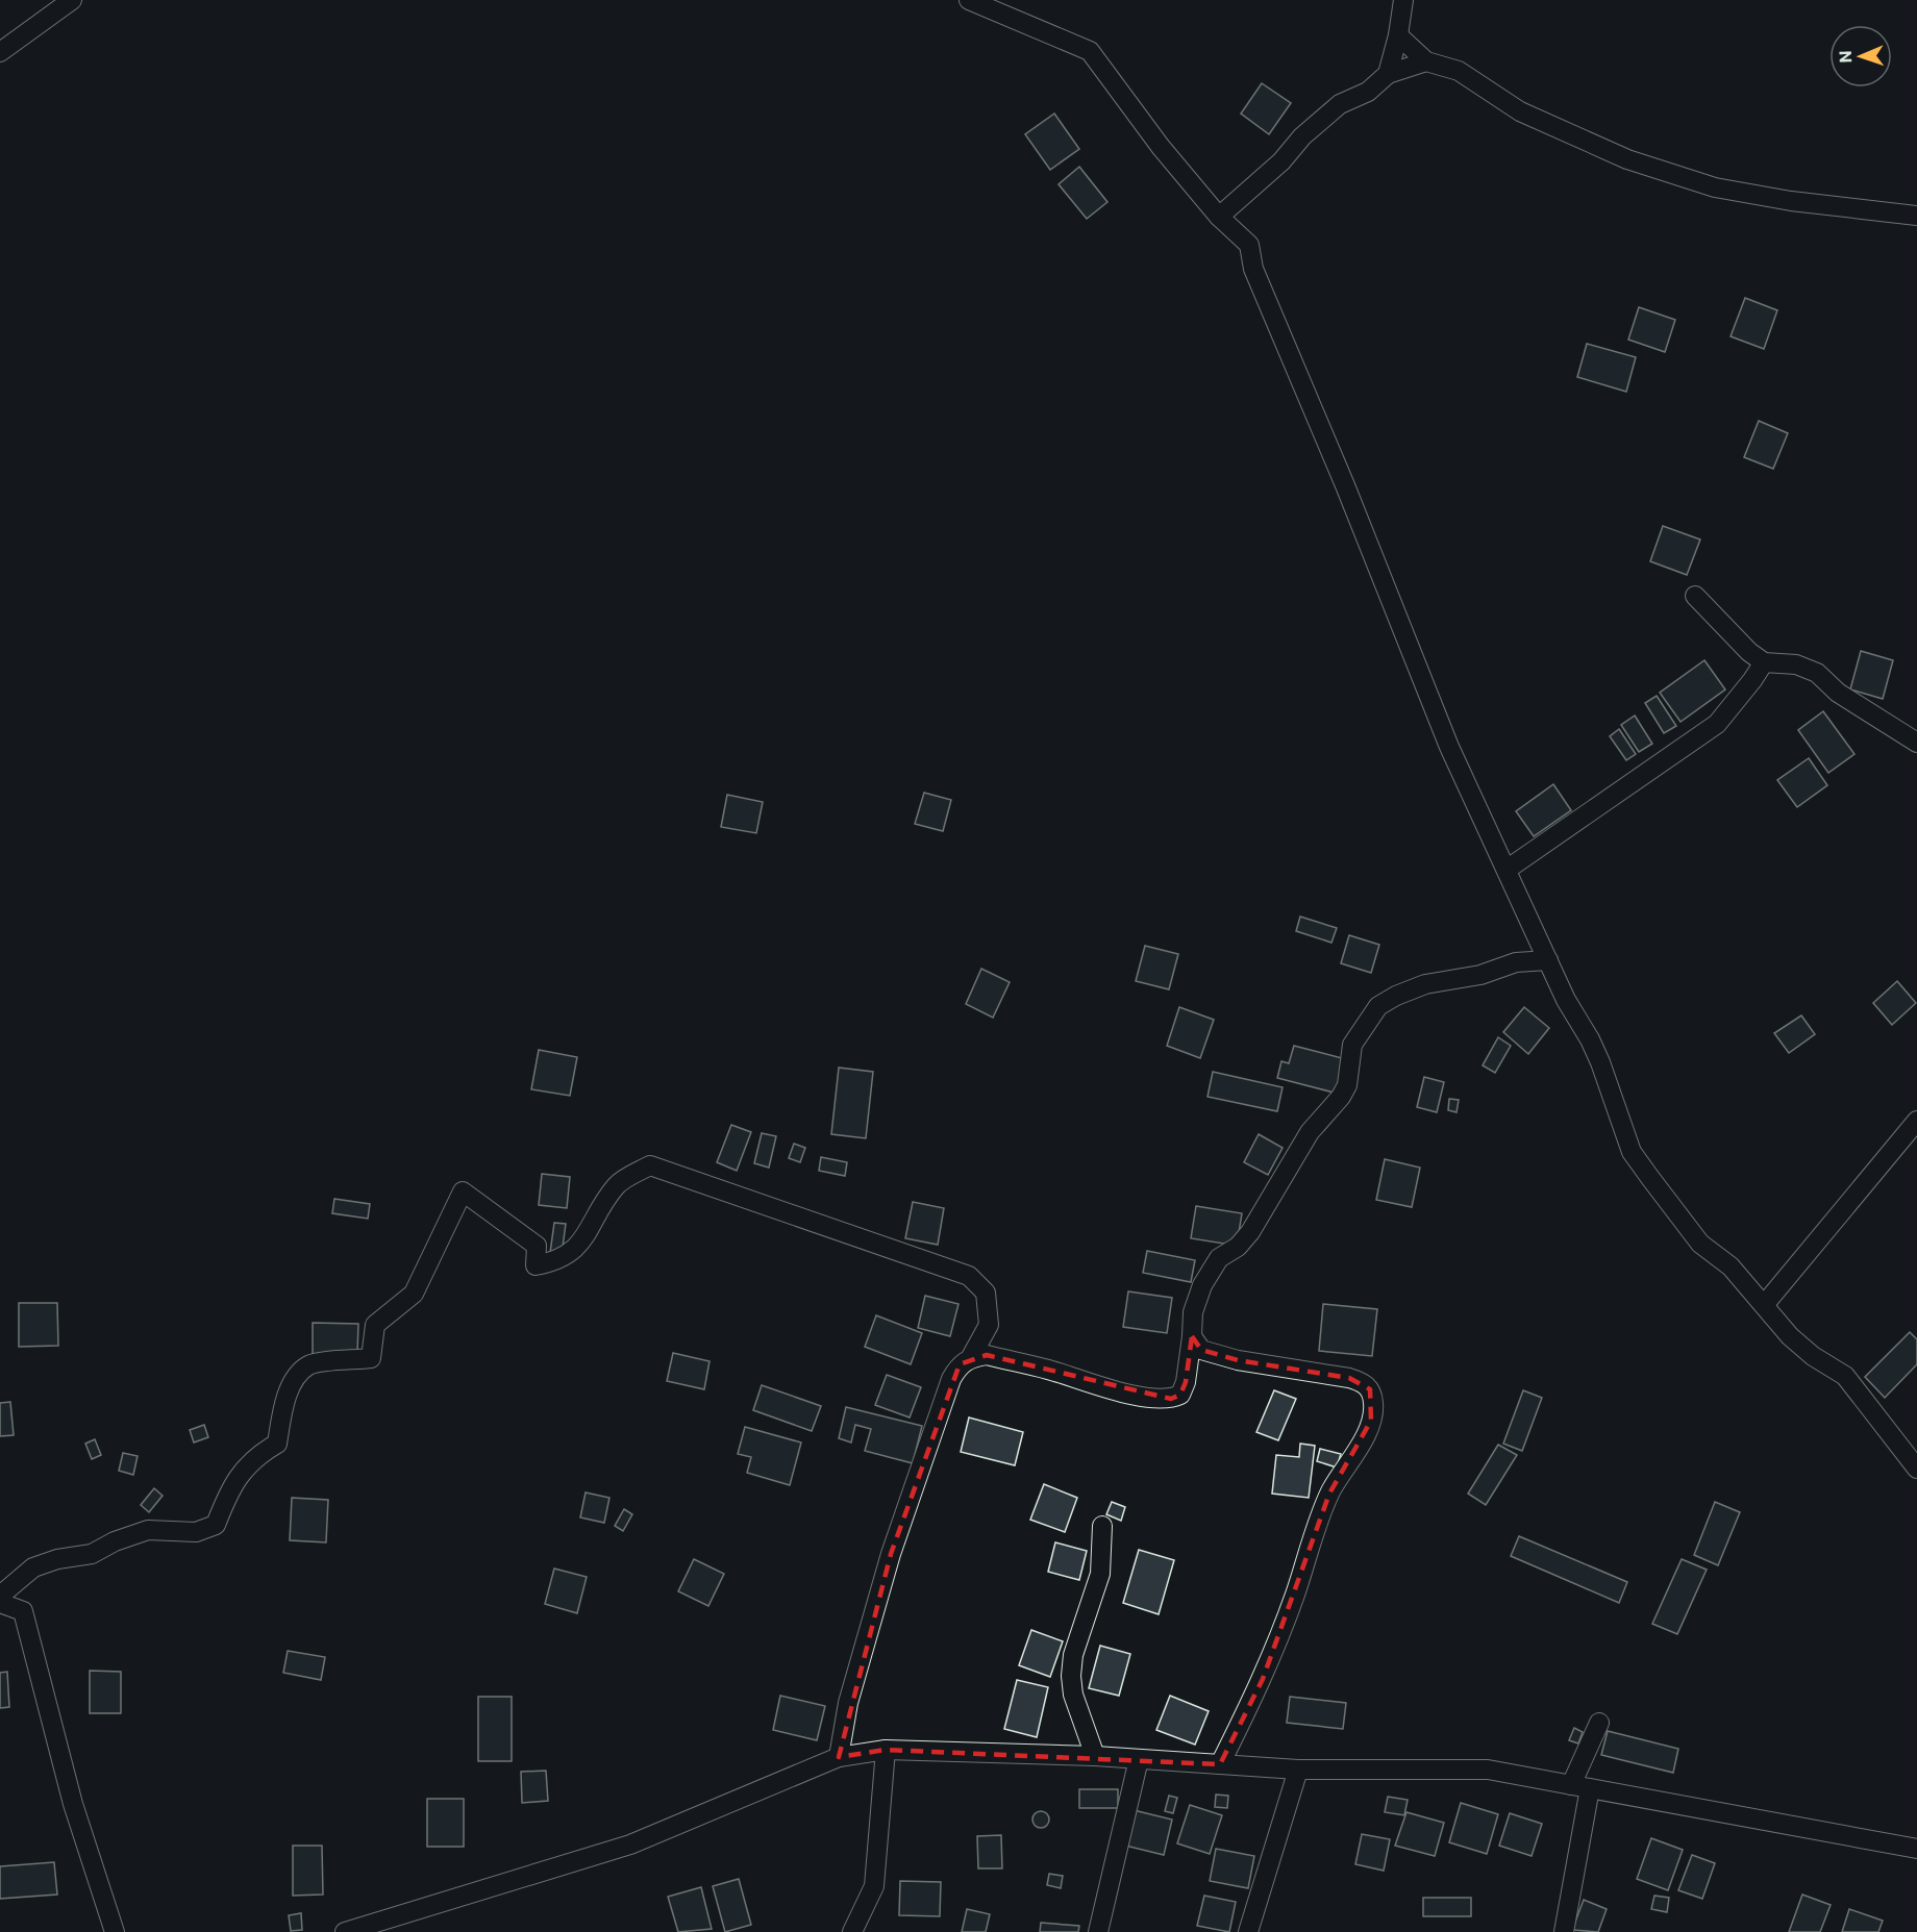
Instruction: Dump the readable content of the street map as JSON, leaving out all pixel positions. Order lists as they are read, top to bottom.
{
  "north": "left"
}
